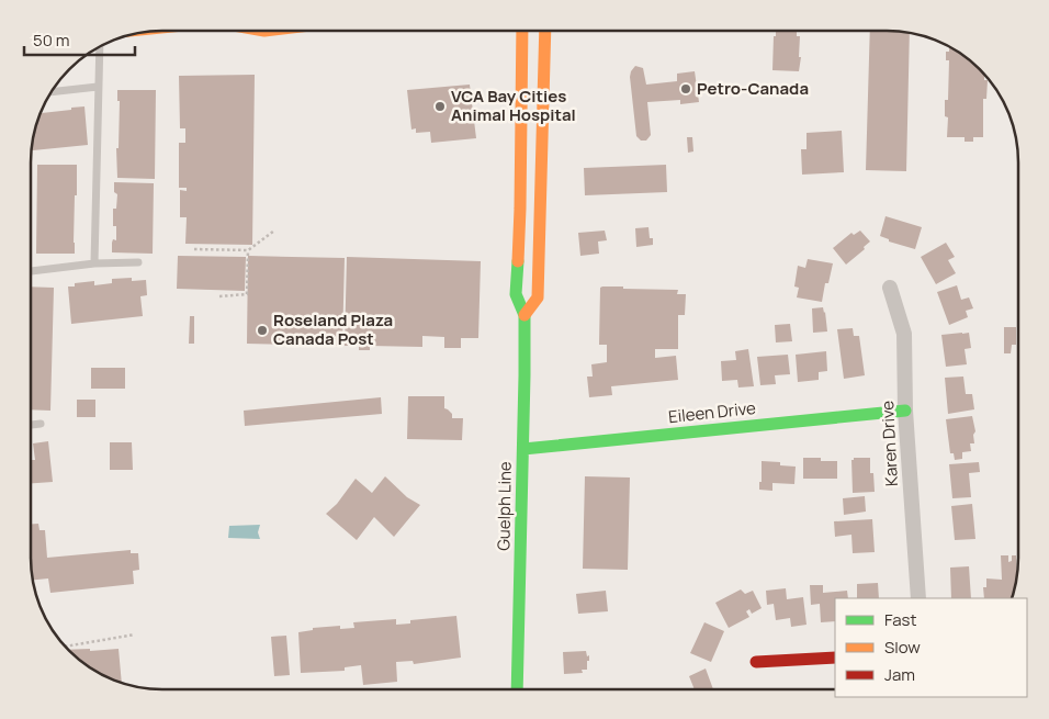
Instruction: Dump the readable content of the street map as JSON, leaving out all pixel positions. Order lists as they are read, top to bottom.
{
  "streets": {
    "main road": ["Eileen Drive", "Guelph Line"],
    "street": ["Karen Drive"]
  },
  "crossings": [
    ["Eileen Drive", "Karen Drive"],
    ["Eileen Drive", "Guelph Line"]
  ],
  "places": ["Petro-Canada", "VCA Bay Cities Animal Hospital", "Roseland Plaza Canada Post"],
  "legend": ["Fast", "Slow", "Jam"],
  "scale_bar": "50 m"
}
